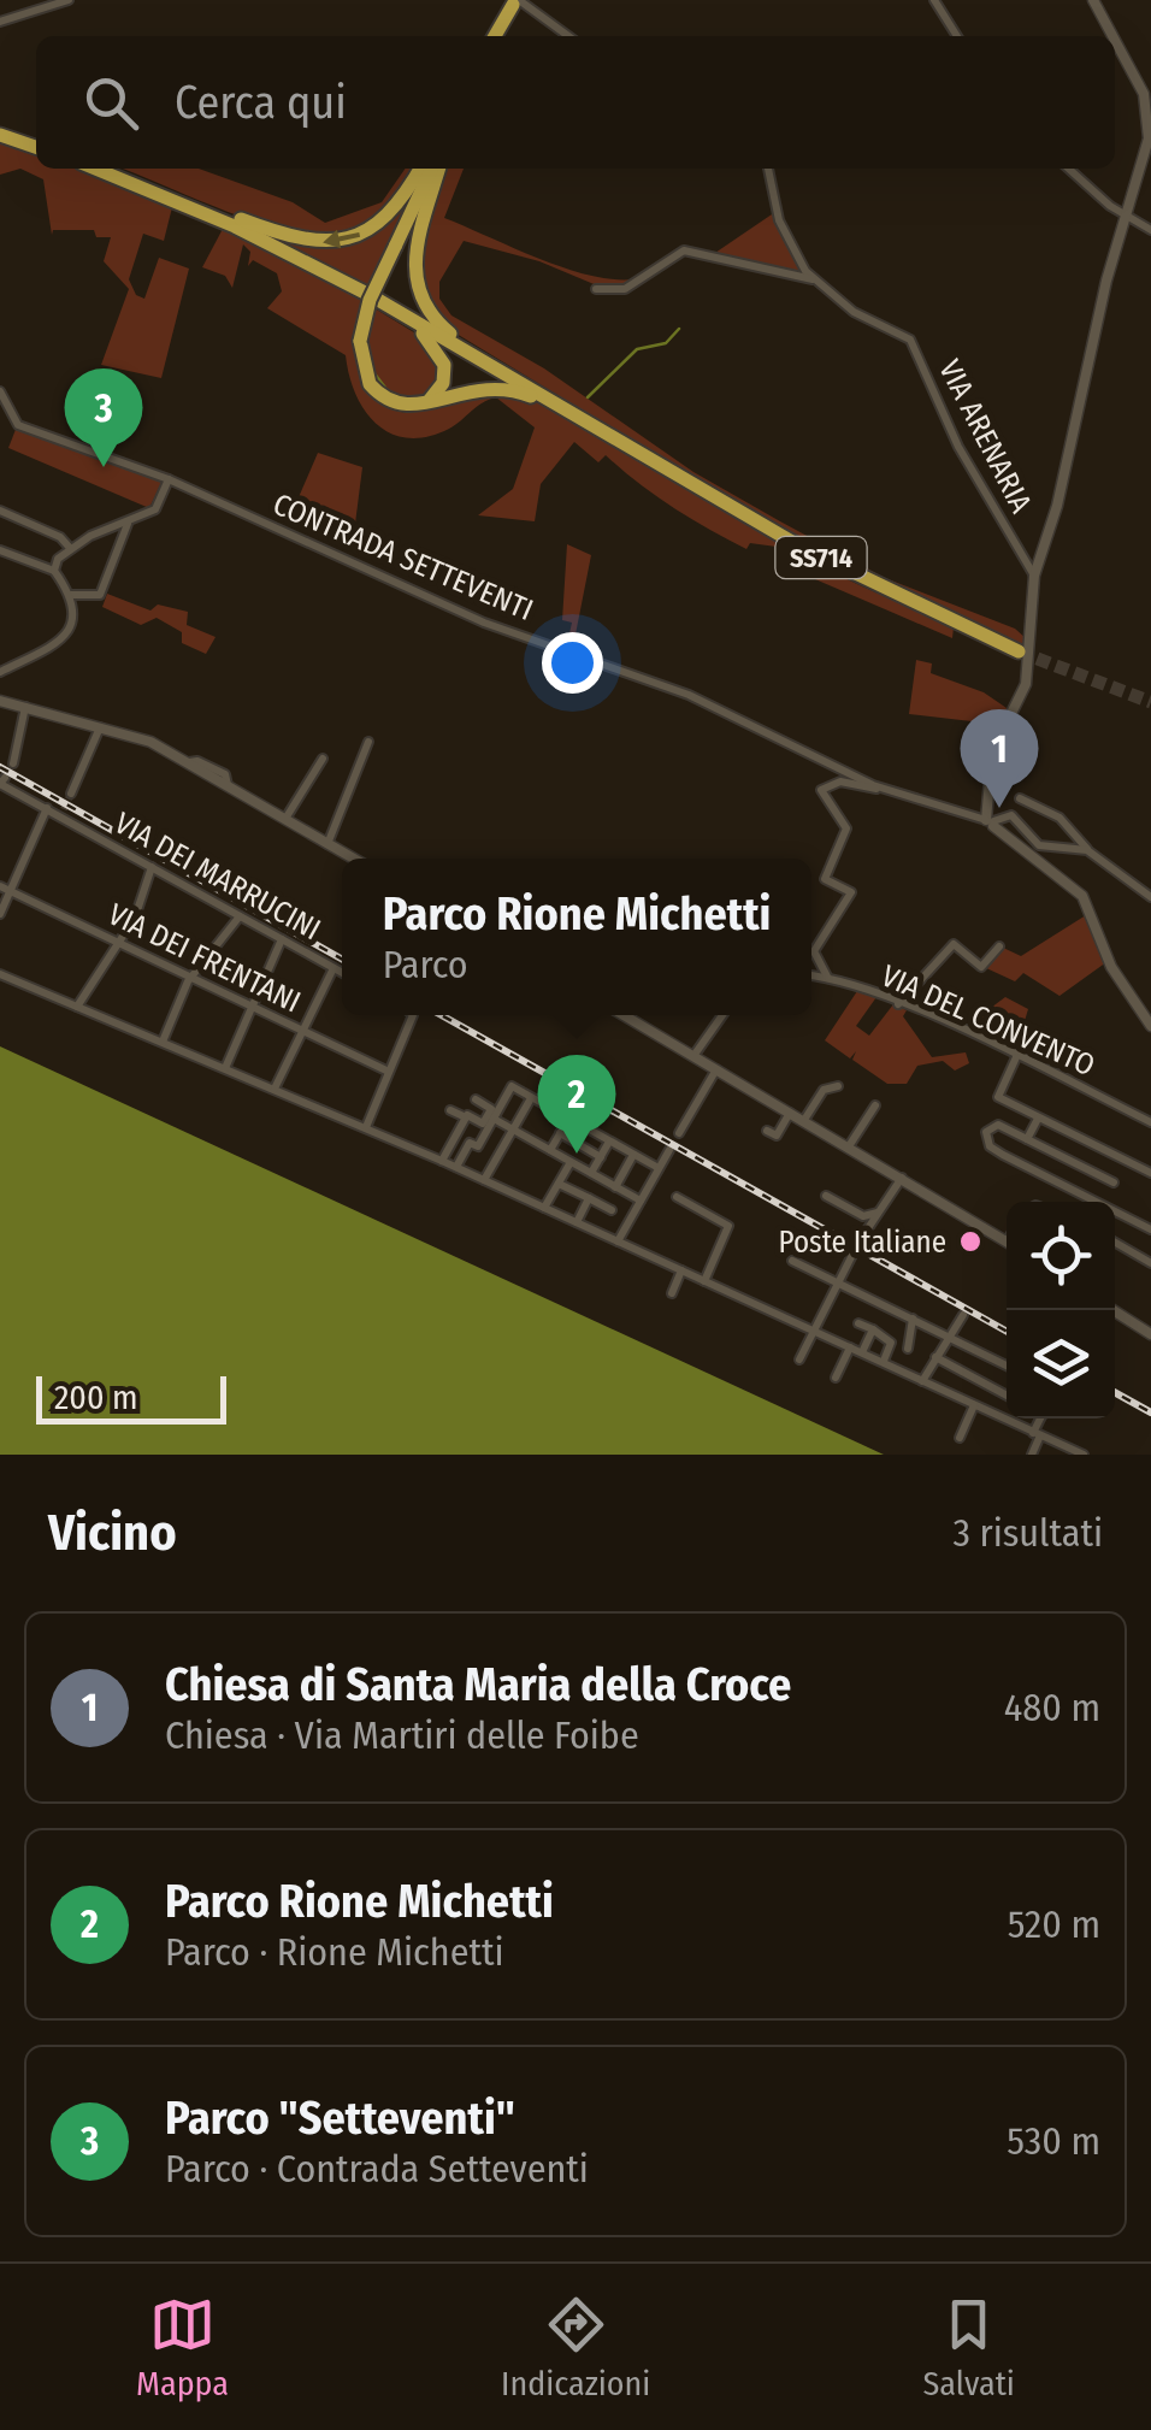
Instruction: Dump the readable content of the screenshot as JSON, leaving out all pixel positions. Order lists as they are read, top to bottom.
{
  "streets": {
    "highway": ["SS714"],
    "street": [
      "VIA ARENARIA",
      "CONTRADA SETTEVENTI",
      "VIA DEI MARRUCINI",
      "VIA DEI FRENTANI",
      "VIA DEL CONVENTO"
    ]
  },
  "places": ["Poste Italiane"],
  "scale_bar": "200 m",
  "page": {
    "search": "Cerca qui",
    "pins": ["3", "1", "2"],
    "popup": ["Parco Rione Michetti", "Parco"],
    "scale": "200 m",
    "heading": ["Vicino", "3 risultati"],
    "list": [
      {
        "mark": "1",
        "name": "Chiesa di Santa Maria della Croce",
        "note": "Chiesa · Via Martiri delle Foibe",
        "value": "480 m"
      },
      {
        "mark": "2",
        "name": "Parco Rione Michetti",
        "note": "Parco · Rione Michetti",
        "value": "520 m"
      },
      {
        "mark": "3",
        "name": "Parco \"Setteventi\"",
        "note": "Parco · Contrada Setteventi",
        "value": "530 m"
      }
    ],
    "nav": ["Mappa", "Indicazioni", "Salvati"]
  }
}
